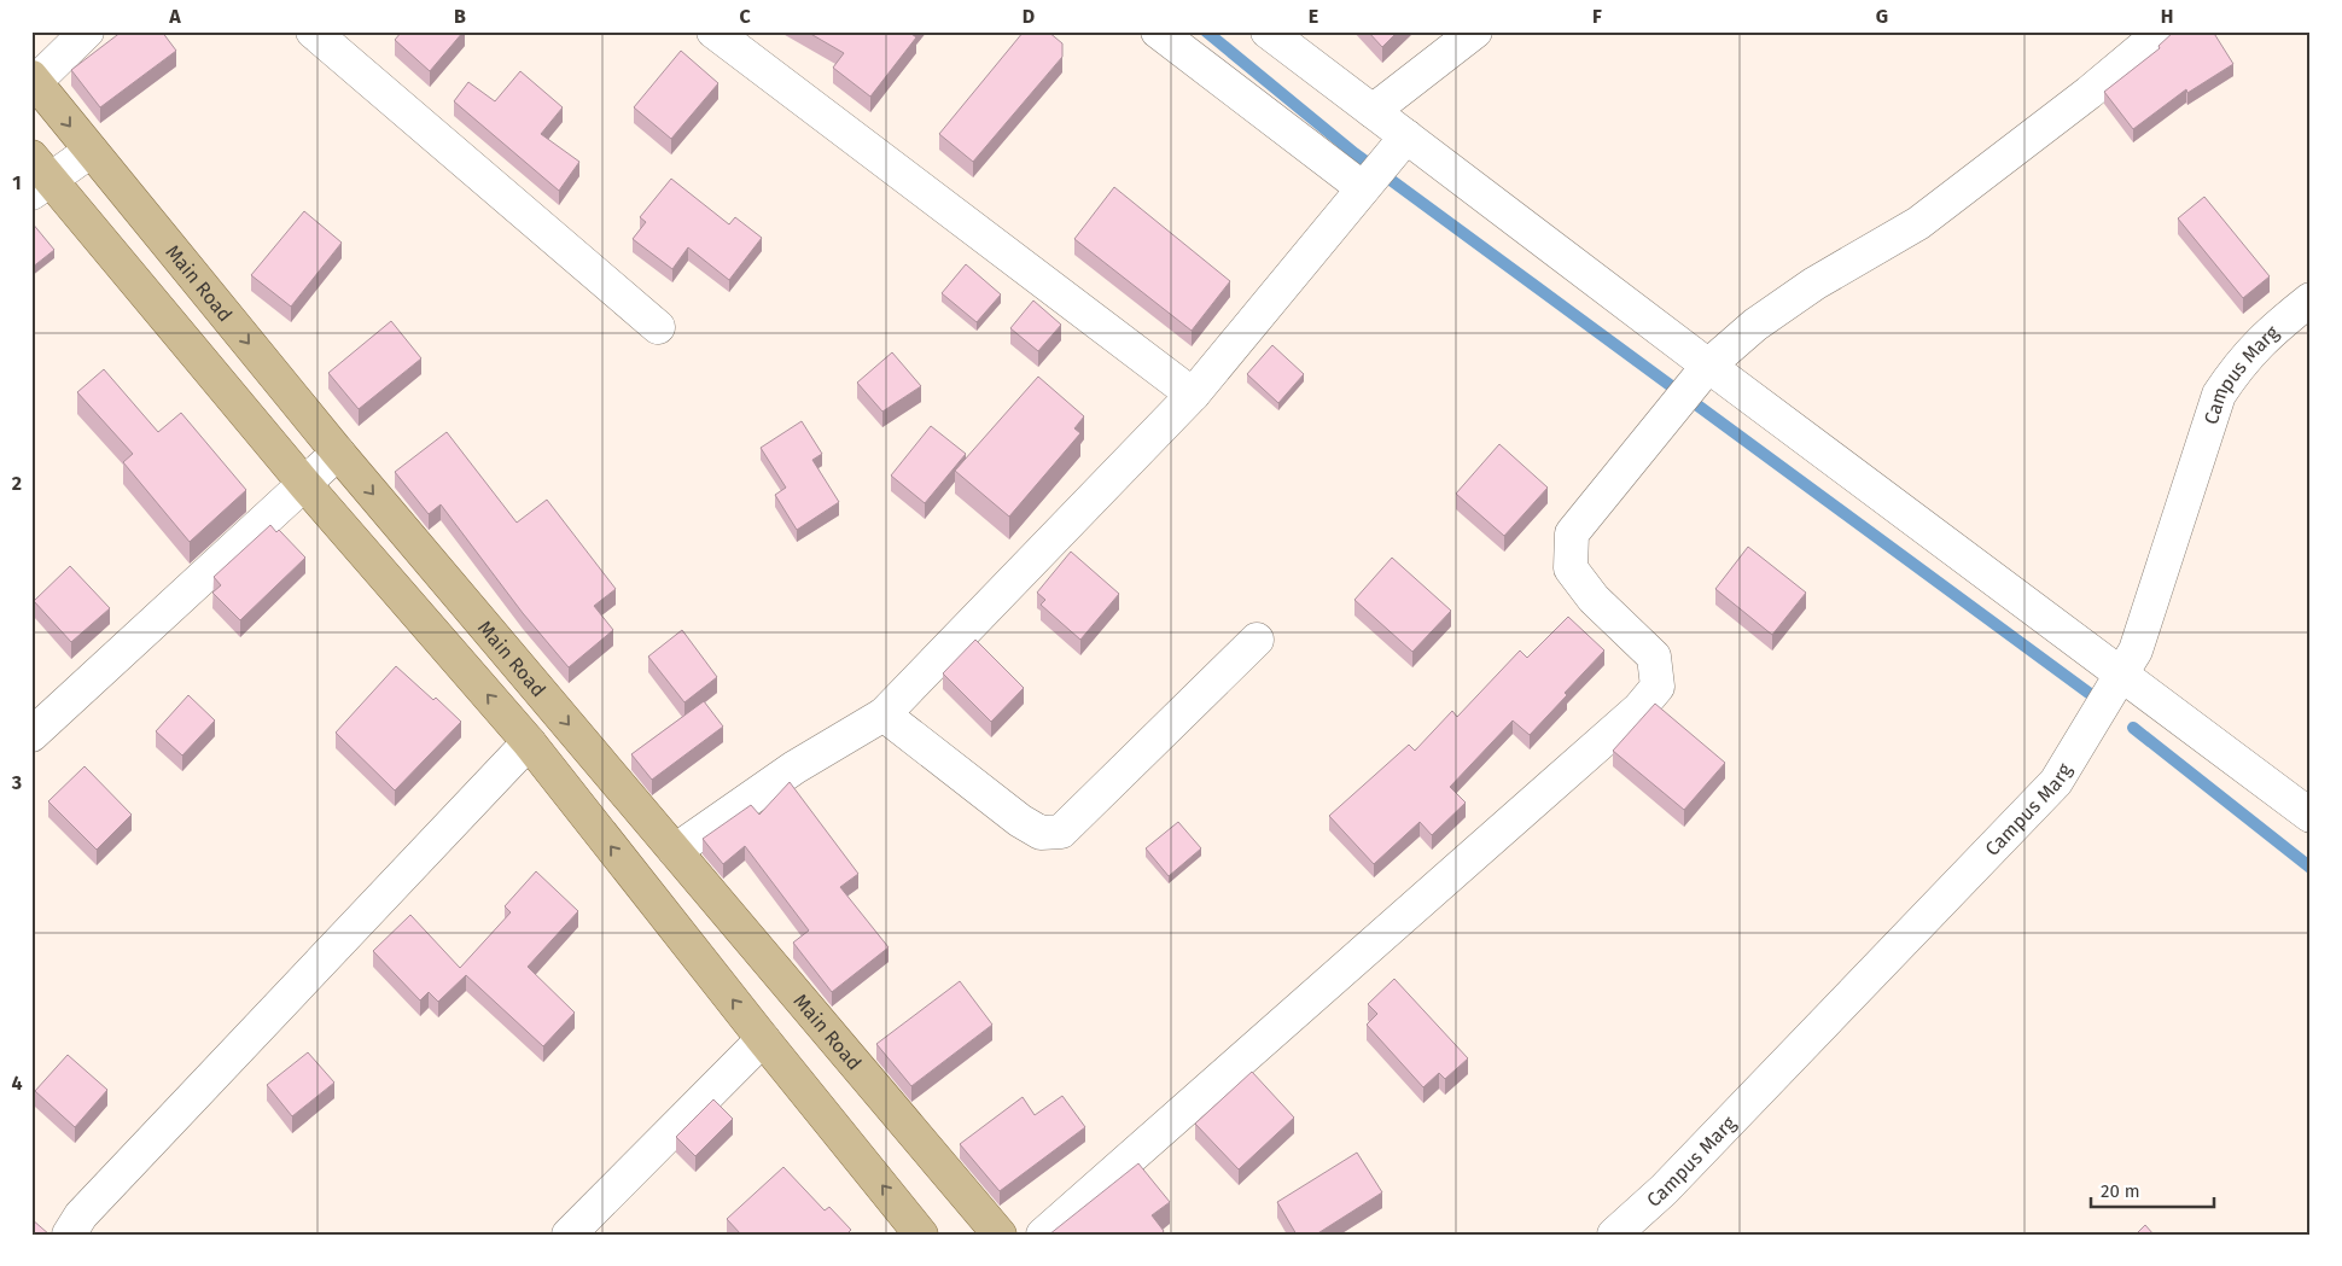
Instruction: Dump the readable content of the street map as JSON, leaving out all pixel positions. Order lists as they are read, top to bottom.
{
  "streets": {
    "main road": ["Main Road"],
    "street": ["Campus Marg"]
  },
  "scale_bar": "20 m",
  "grid": {
    "columns": [
      "A",
      "B",
      "C",
      "D",
      "E",
      "F",
      "G",
      "H"
    ],
    "rows": [
      "1",
      "2",
      "3",
      "4"
    ]
  }
}
